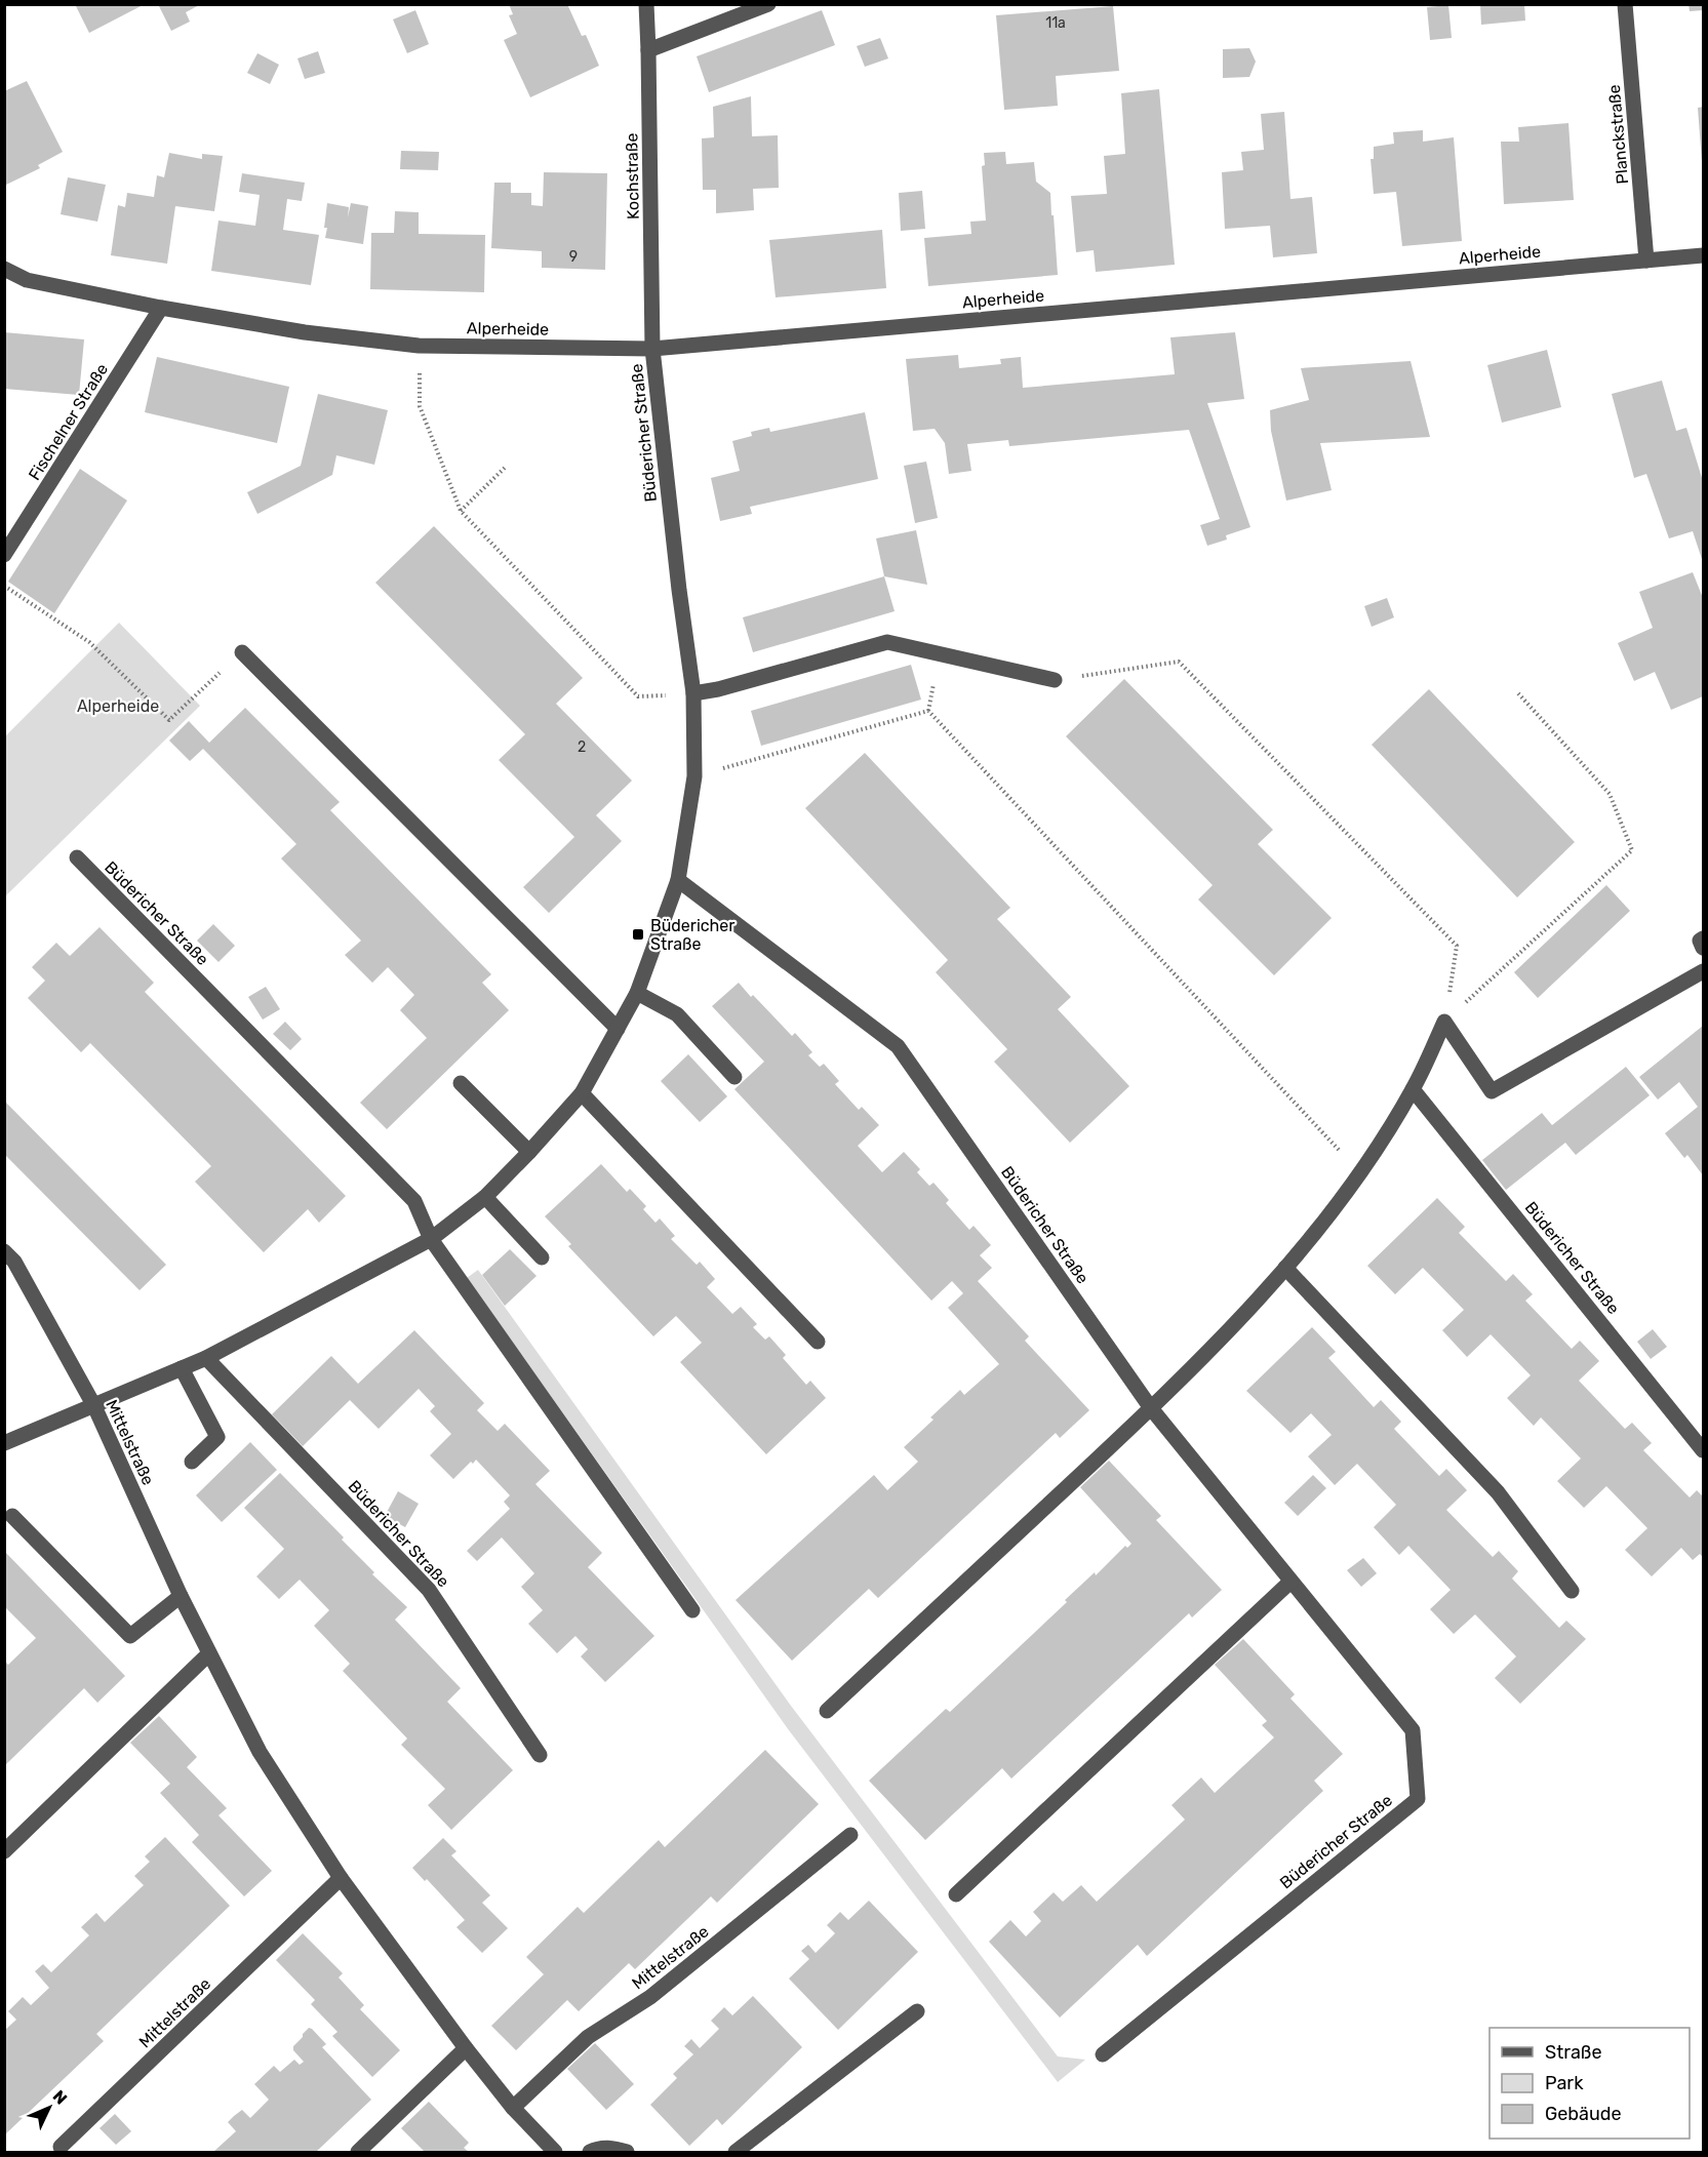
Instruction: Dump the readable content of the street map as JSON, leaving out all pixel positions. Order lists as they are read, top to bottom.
{
  "streets": {
    "street": [
      "Planckstraße",
      "Kochstraße",
      "Alperheide",
      "Fischelner Straße",
      "Büdericher Straße",
      "Mittelstraße"
    ]
  },
  "crossings": [
    ["Planckstraße", "Alperheide"],
    ["Kochstraße", "Alperheide"],
    ["Kochstraße", "Büdericher Straße"],
    ["Alperheide", "Fischelner Straße"],
    ["Alperheide", "Büdericher Straße"],
    ["Büdericher Straße", "Mittelstraße"]
  ],
  "parks": ["Alperheide"],
  "places": {
    "transit": ["Büdericher Straße"]
  },
  "house_numbers": ["11a", "9", "2"],
  "legend": ["Straße", "Park", "Gebäude"],
  "north": "top right"
}
